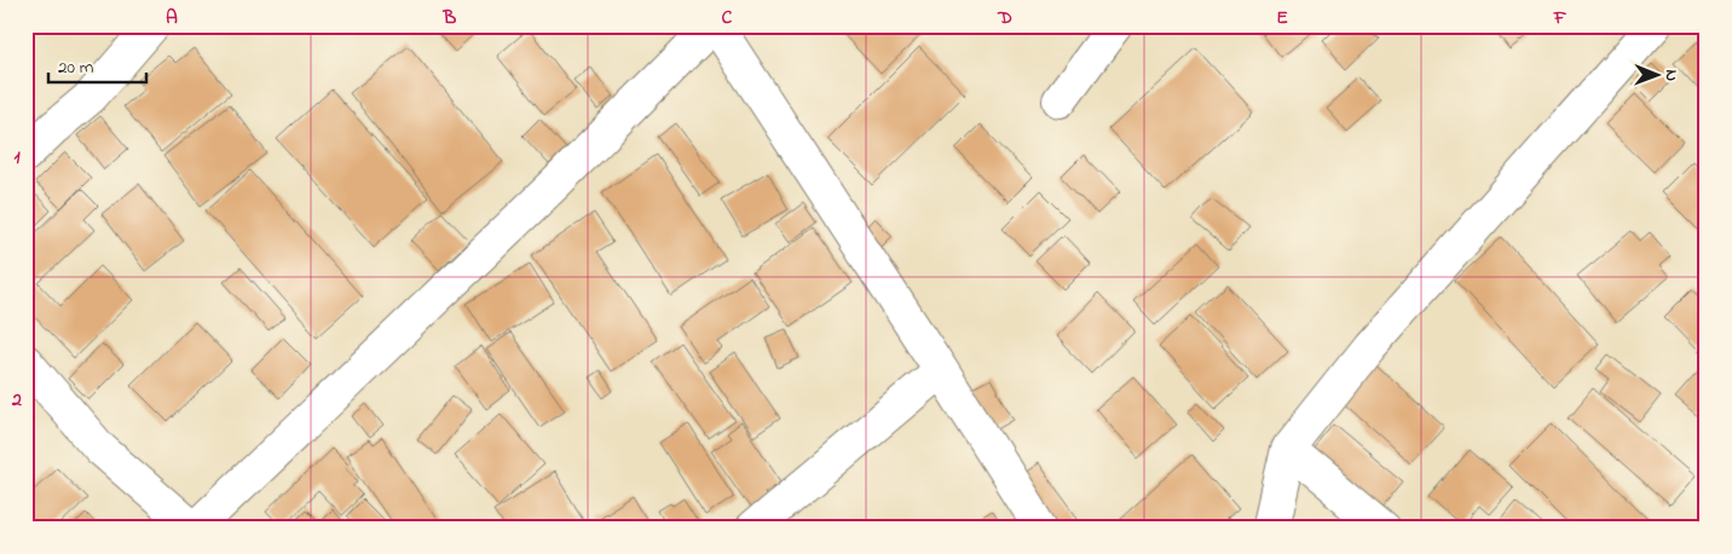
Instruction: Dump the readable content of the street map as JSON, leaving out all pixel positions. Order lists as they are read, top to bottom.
{
  "scale_bar": "20 m",
  "north": "right",
  "grid": {
    "columns": [
      "A",
      "B",
      "C",
      "D",
      "E",
      "F"
    ],
    "rows": ["1", "2"]
  }
}
